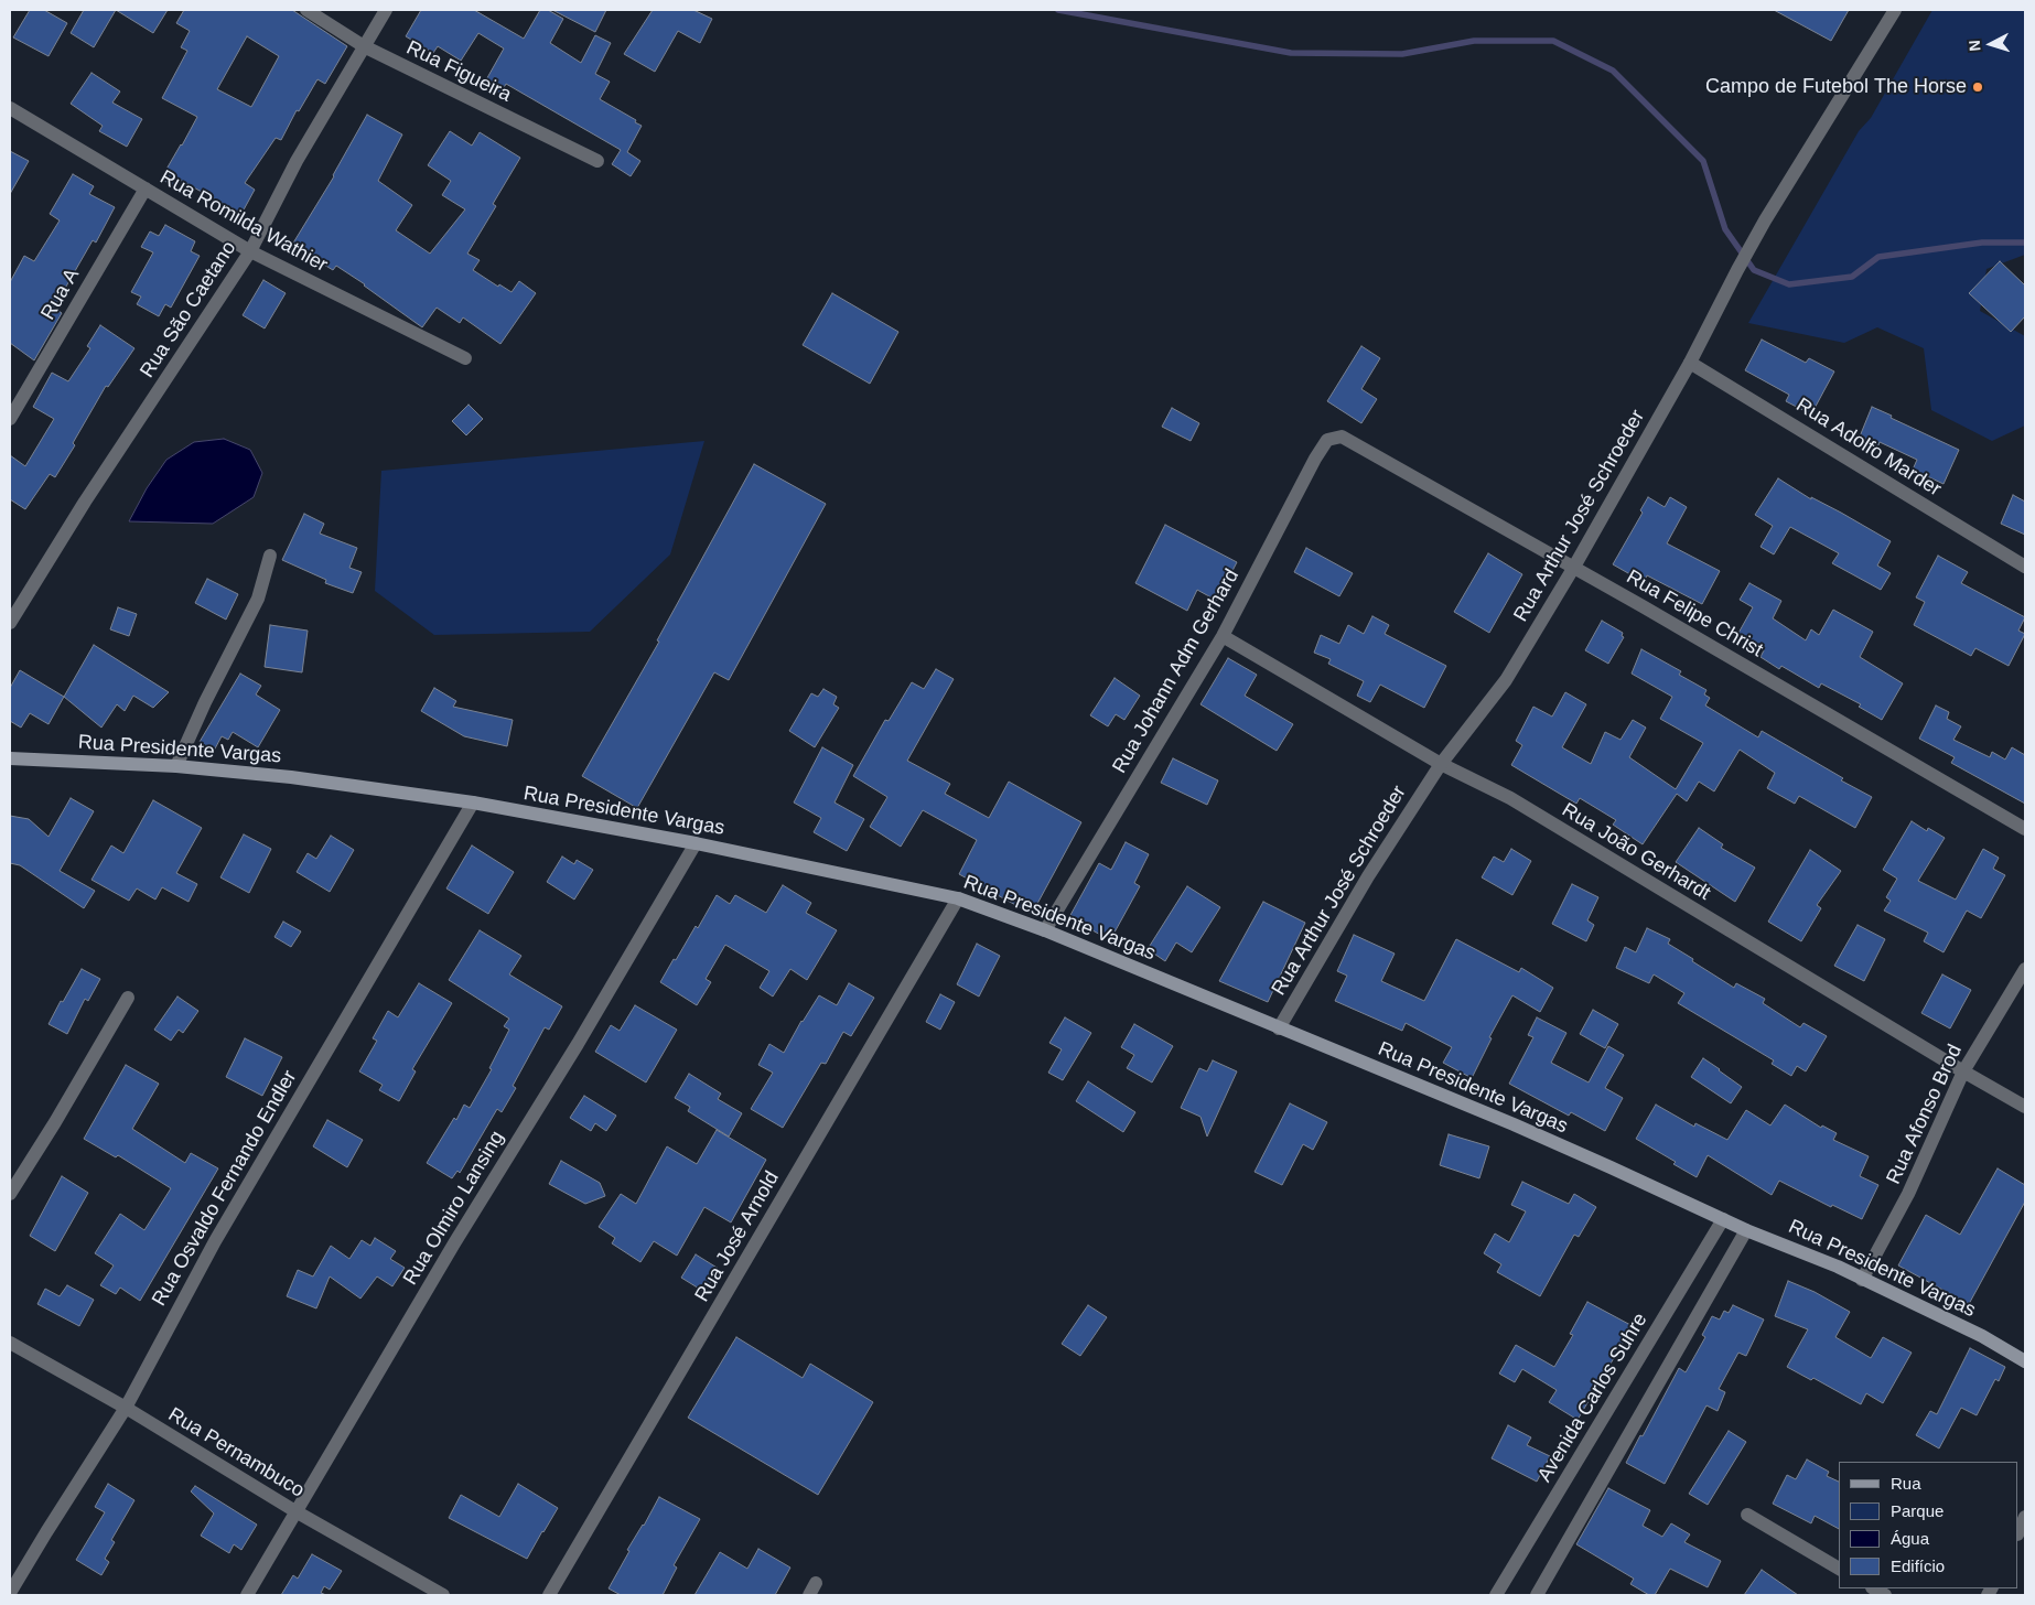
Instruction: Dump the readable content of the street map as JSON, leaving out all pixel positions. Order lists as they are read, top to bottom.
{
  "streets": {
    "main road": ["Rua Presidente Vargas"],
    "street": [
      "Rua Figueira",
      "Rua Romilda Wathier",
      "Rua A",
      "Rua São Caetano",
      "Rua Adolfo Marder",
      "Rua Arthur José Schroeder",
      "Rua Felipe Christ",
      "Rua Johann Adm Gerhard",
      "Rua João Gerhardt",
      "Rua Afonso Brod",
      "Rua Osvaldo Fernando Endler",
      "Rua Olmiro Lansing",
      "Rua José Arnold",
      "Avenida Carlos Suhre",
      "Rua Pernambuco"
    ]
  },
  "crossings": [
    ["Rua Figueira", "Rua São Caetano"],
    ["Rua Romilda Wathier", "Rua A"],
    ["Rua Romilda Wathier", "Rua São Caetano"],
    ["Rua Adolfo Marder", "Rua Arthur José Schroeder"],
    ["Rua Arthur José Schroeder", "Rua Felipe Christ"],
    ["Rua Arthur José Schroeder", "Rua Presidente Vargas"],
    ["Rua Arthur José Schroeder", "Rua João Gerhardt"],
    ["Rua Felipe Christ", "Rua Johann Adm Gerhard"],
    ["Rua Johann Adm Gerhard", "Rua Presidente Vargas"],
    ["Rua Johann Adm Gerhard", "Rua João Gerhardt"],
    ["Rua Presidente Vargas", "Rua Afonso Brod"],
    ["Rua Presidente Vargas", "Rua Osvaldo Fernando Endler"],
    ["Rua Presidente Vargas", "Rua Olmiro Lansing"],
    ["Rua Presidente Vargas", "Rua José Arnold"],
    ["Rua Presidente Vargas", "Avenida Carlos Suhre"],
    ["Rua João Gerhardt", "Rua Afonso Brod"],
    ["Rua Osvaldo Fernando Endler", "Rua Pernambuco"],
    ["Rua Olmiro Lansing", "Rua Pernambuco"]
  ],
  "places": ["Campo de Futebol The Horse"],
  "legend": [
    "Rua",
    "Parque",
    "Água",
    "Edifício"
  ],
  "north": "left"
}
